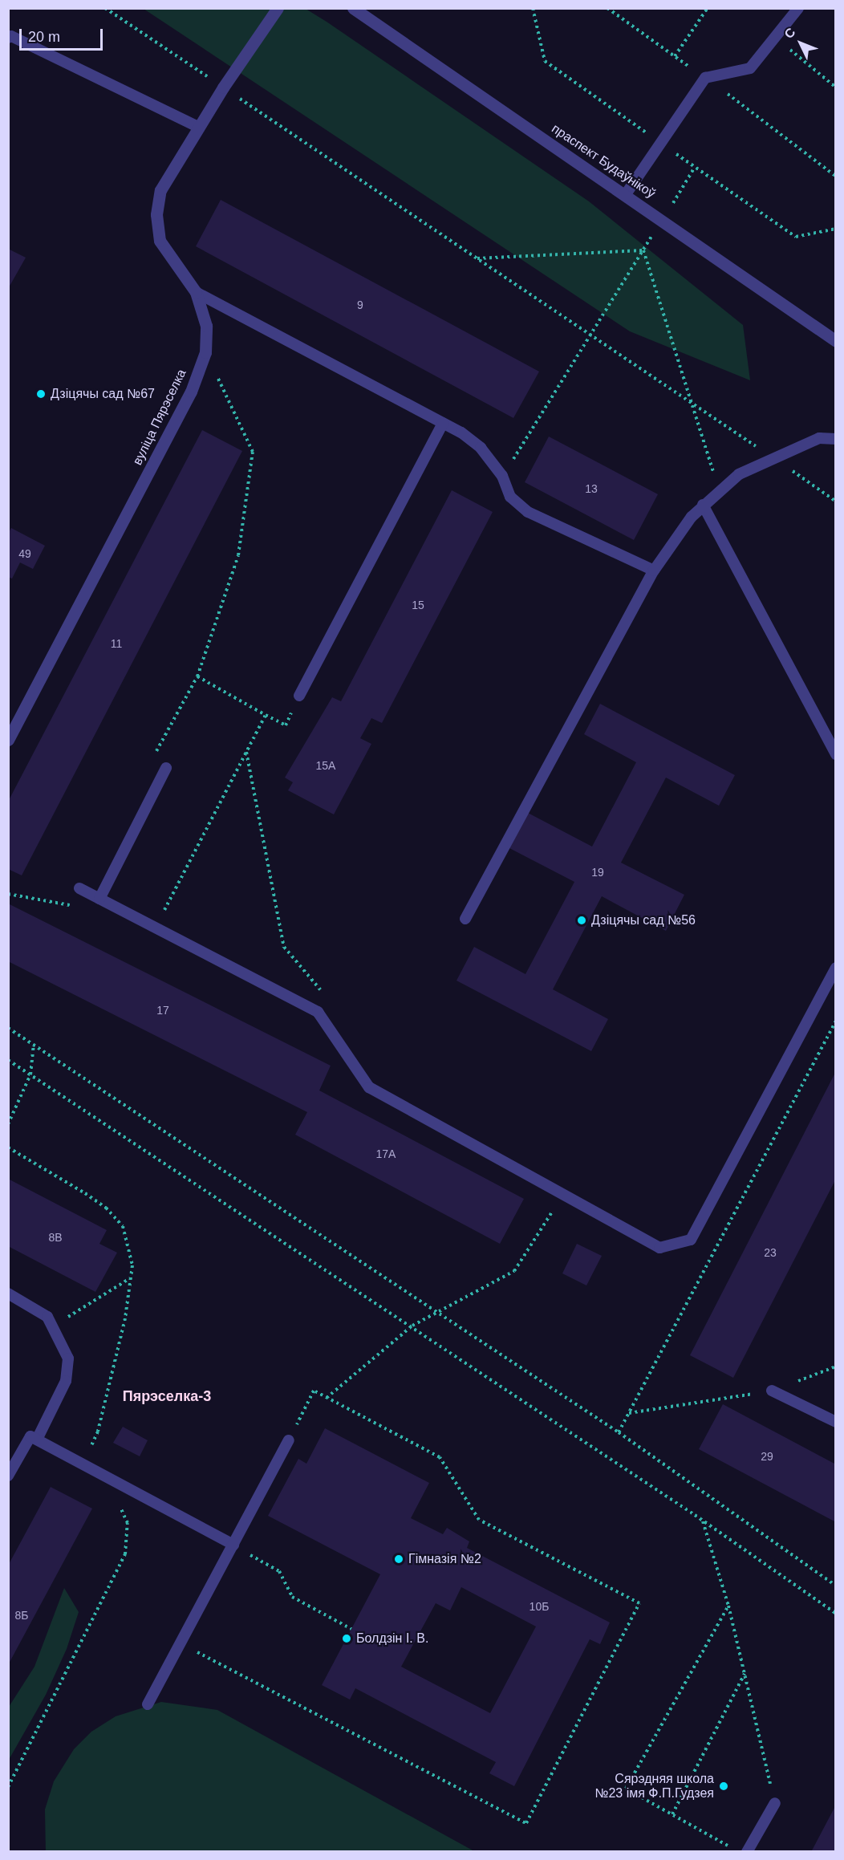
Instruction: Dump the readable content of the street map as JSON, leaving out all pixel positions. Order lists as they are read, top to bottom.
{
  "streets": {
    "street": ["праспект Будаўнікоў", "вуліца Пярэселка"]
  },
  "districts": ["Пярэселка-3"],
  "places": [
    "Дзіцячы сад №67",
    "Дзіцячы сад №56",
    "Гімназія №2",
    "Болдзін І. В.",
    "Сярэдняя школа №23 імя Ф.П.Гудзея"
  ],
  "house_numbers": [
    "9",
    "13",
    "49",
    "15",
    "11",
    "15А",
    "19",
    "17",
    "17А",
    "8В",
    "23",
    "29",
    "10Б",
    "8Б"
  ],
  "scale_bar": "20 m",
  "north": "top left"
}
